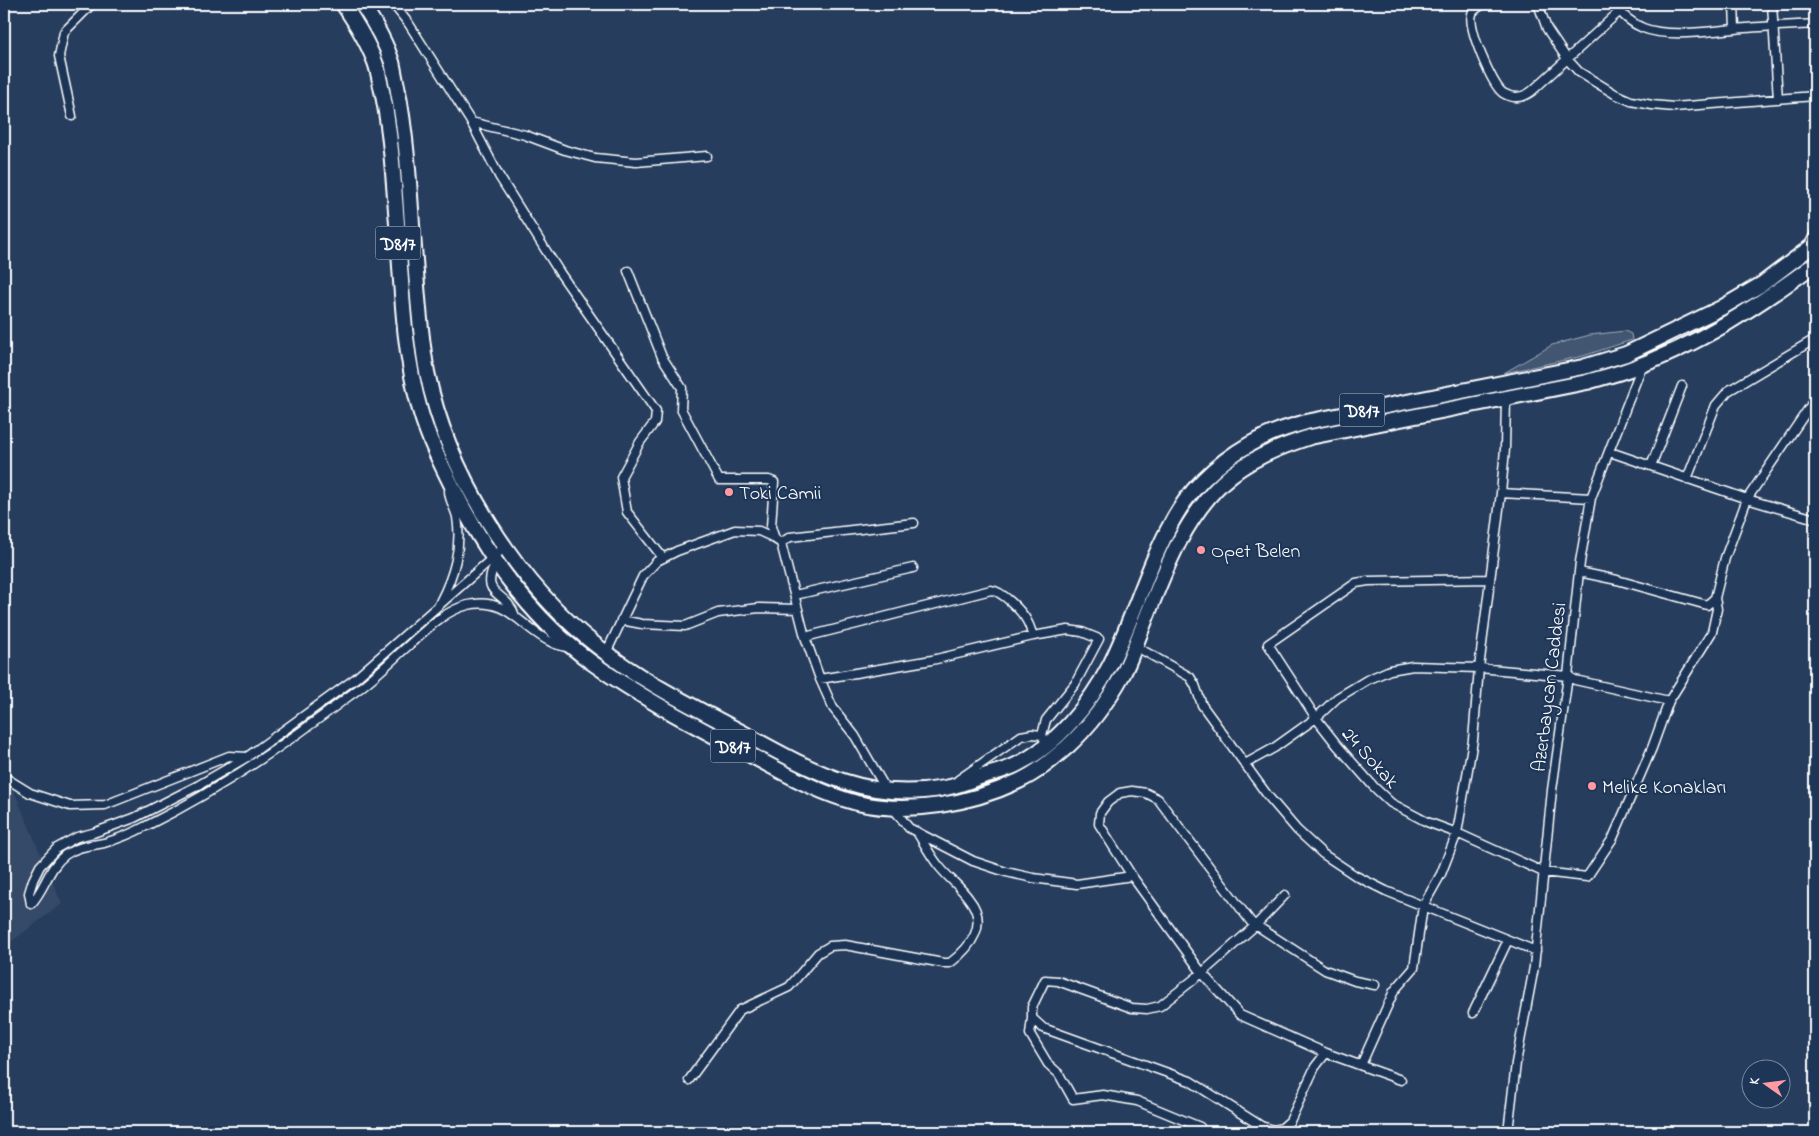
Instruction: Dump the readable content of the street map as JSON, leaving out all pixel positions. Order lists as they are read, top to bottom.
{
  "streets": {
    "highway": ["D817"],
    "street": ["Azerbaycan Caddesi", "24 Sokak"]
  },
  "crossings": [
    ["D817", "Azerbaycan Caddesi"],
    ["Azerbaycan Caddesi", "24 Sokak"]
  ],
  "places": ["Toki Camii", "Opet Belen", "Melike Konakları"],
  "north": "left"
}
